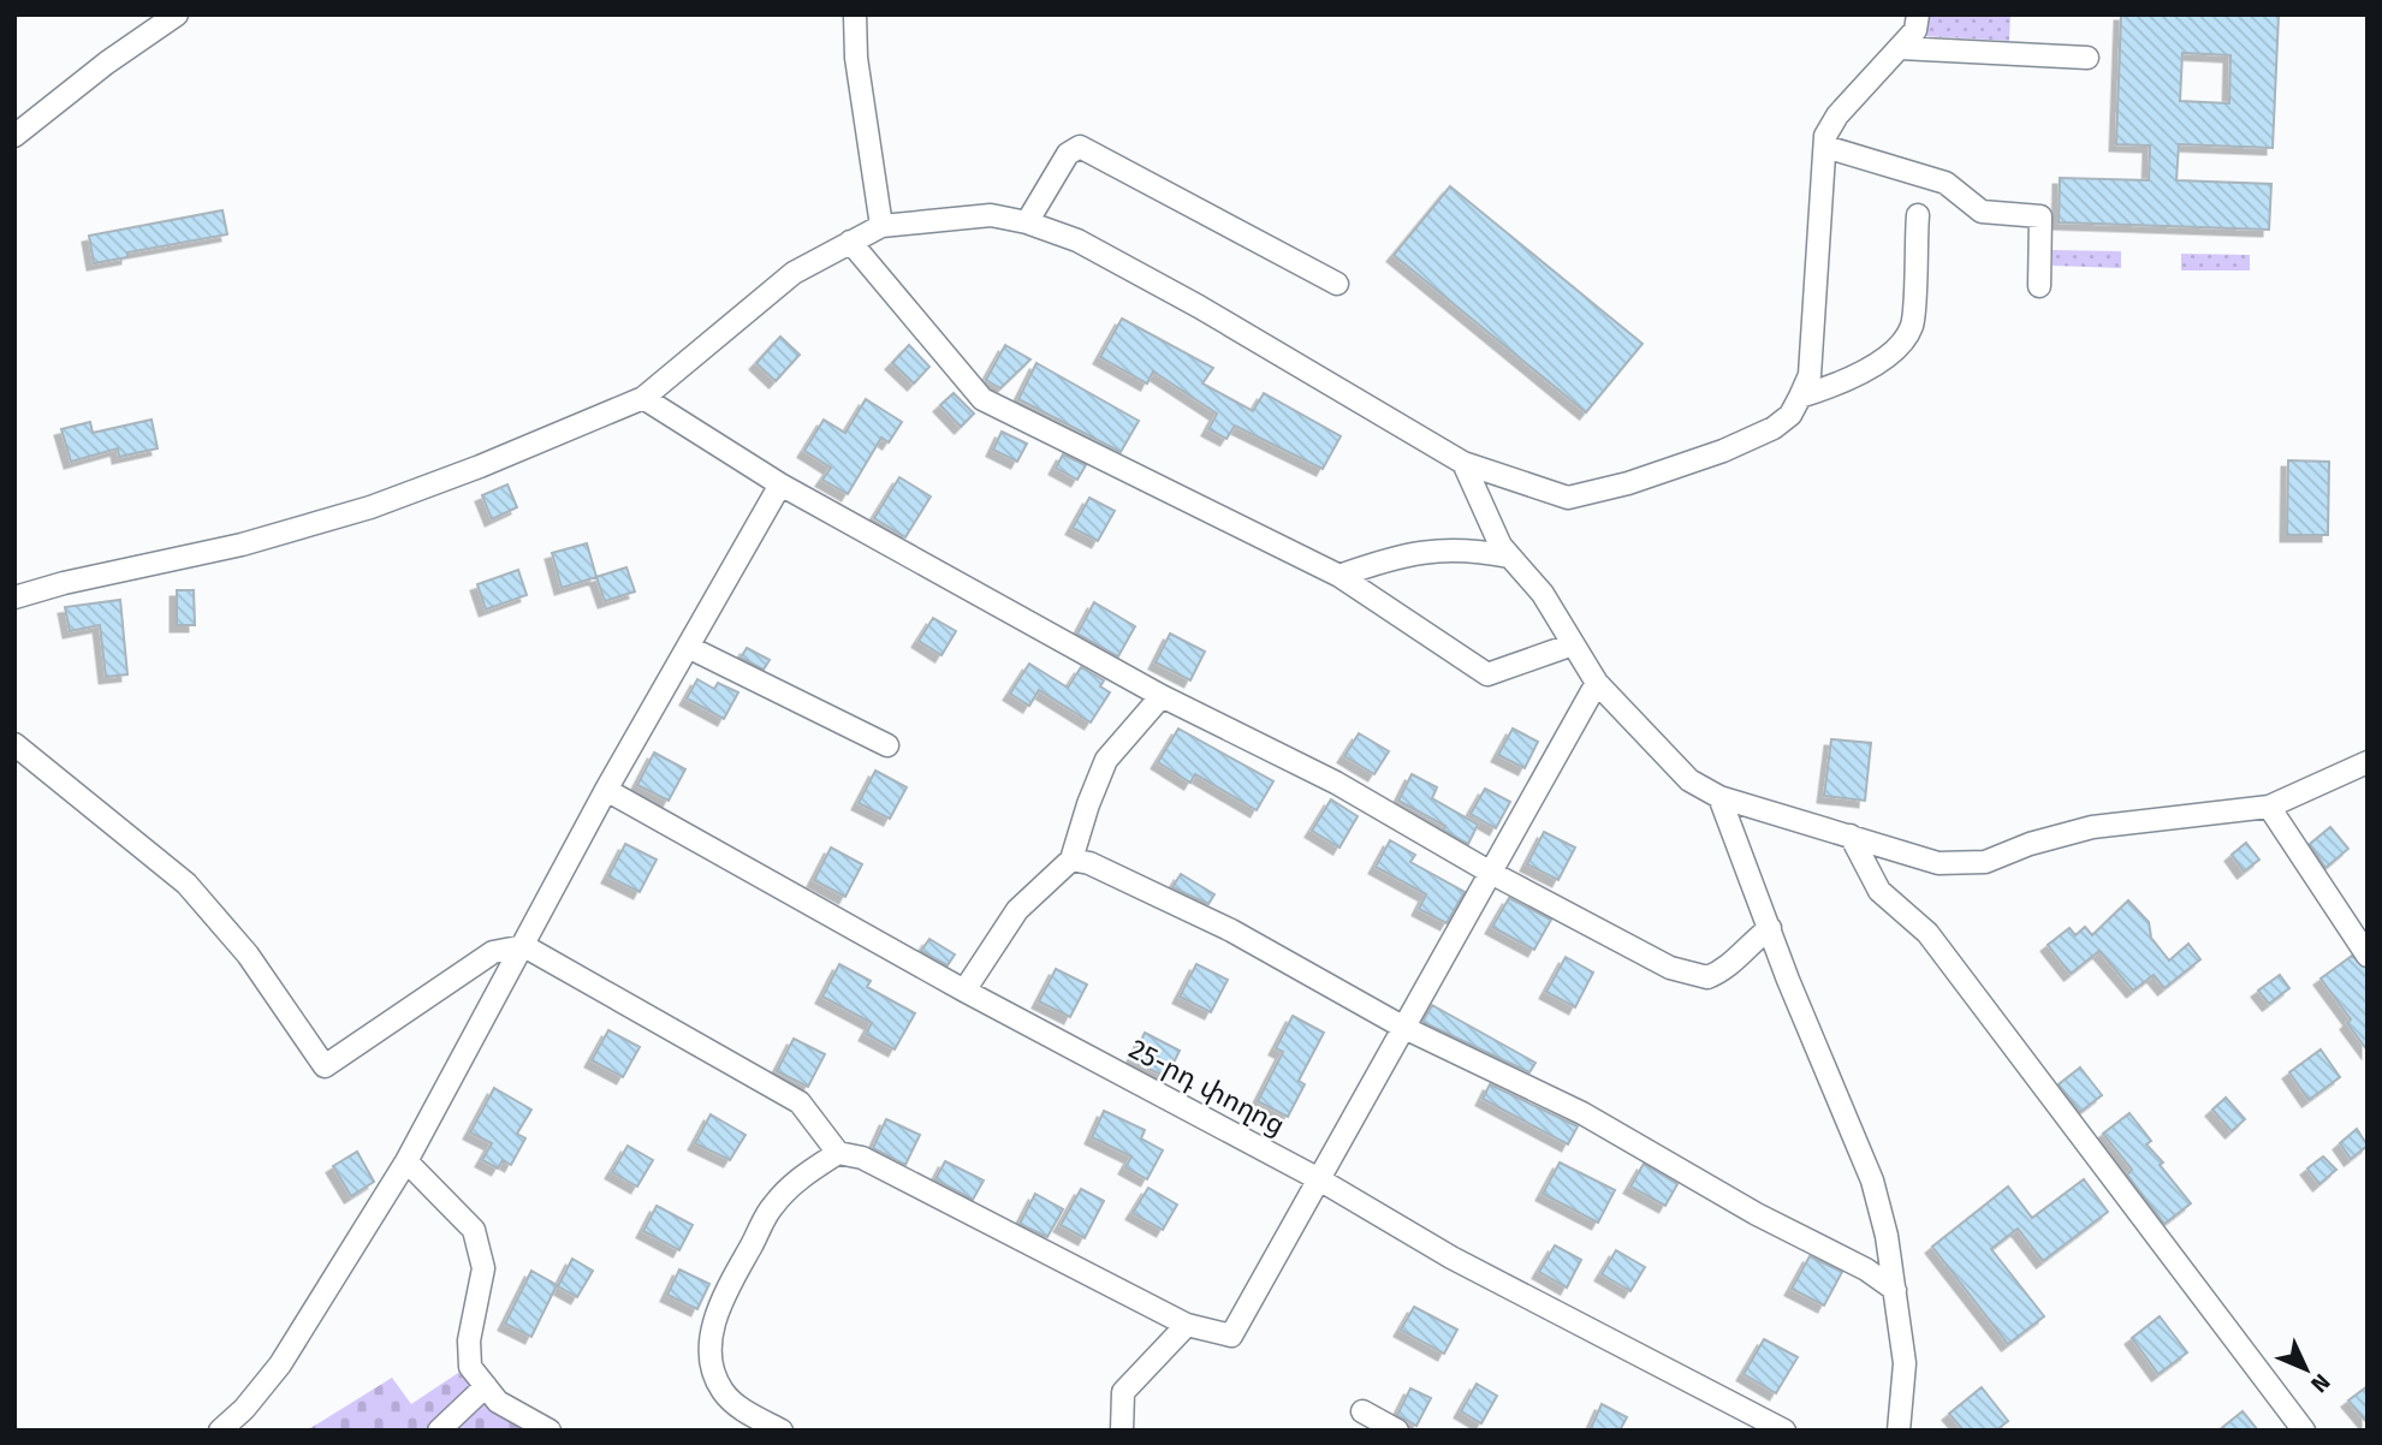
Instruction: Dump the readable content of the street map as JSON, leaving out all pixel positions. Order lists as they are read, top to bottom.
{
  "streets": {
    "street": ["25-րդ փողոց"]
  },
  "north": "bottom right"
}
